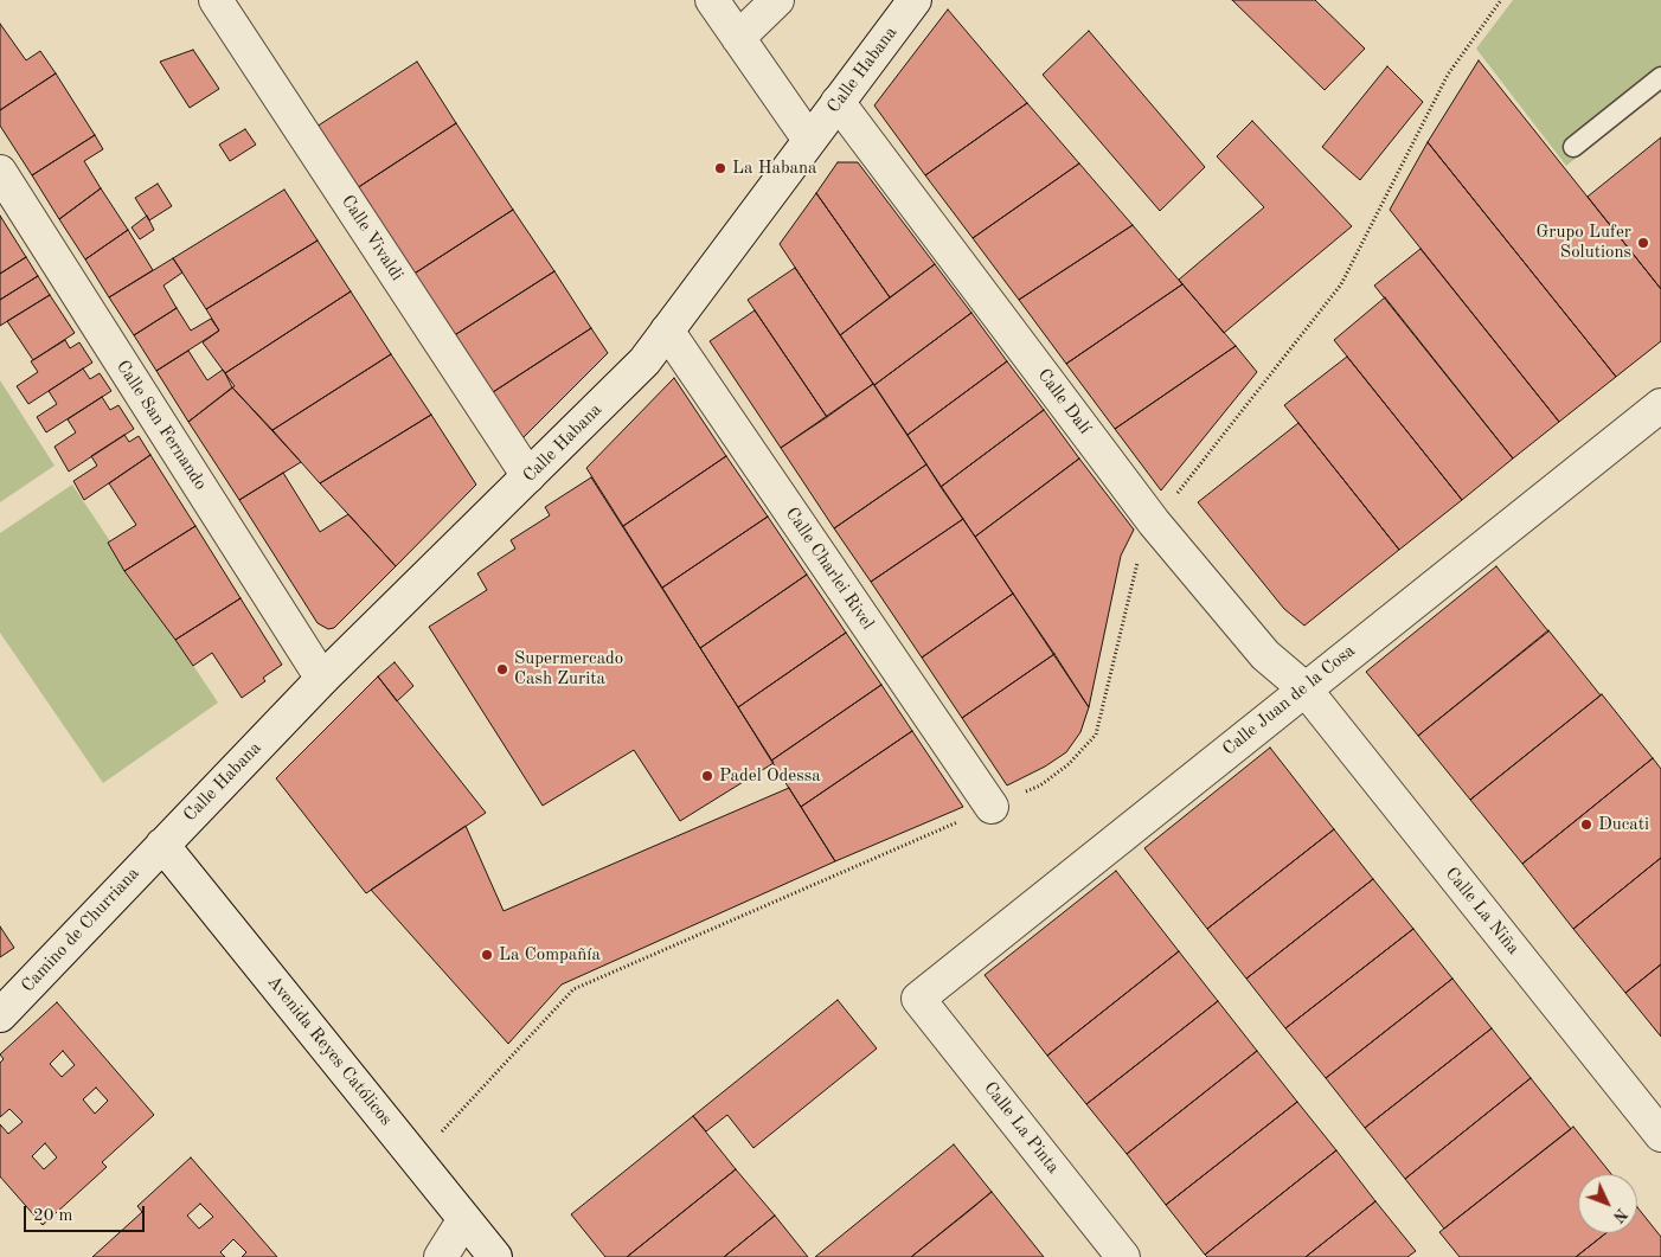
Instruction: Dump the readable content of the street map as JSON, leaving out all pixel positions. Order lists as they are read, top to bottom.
{
  "streets": {
    "street": [
      "Calle Habana",
      "Calle Vivaldi",
      "Calle Dalí",
      "Calle San Fernando",
      "Calle Charlei Rivel",
      "Calle Juan de la Cosa",
      "Calle La Niña",
      "Camino de Churriana",
      "Avenida Reyes Católicos",
      "Calle La Pinta"
    ]
  },
  "crossings": [
    ["Calle Habana", "Calle Vivaldi"],
    ["Calle Habana", "Calle Dalí"],
    ["Calle Habana", "Calle San Fernando"],
    ["Calle Habana", "Calle Charlei Rivel"],
    ["Calle Habana", "Camino de Churriana"],
    ["Calle Habana", "Avenida Reyes Católicos"],
    ["Calle Dalí", "Calle Juan de la Cosa"],
    ["Calle Dalí", "Calle La Niña"],
    ["Calle Juan de la Cosa", "Calle La Niña"],
    ["Calle Juan de la Cosa", "Calle La Pinta"],
    ["Camino de Churriana", "Avenida Reyes Católicos"]
  ],
  "places": [
    "La Habana",
    "Grupo Lufer Solutions",
    "Supermercado Cash Zurita",
    "Padel Odessa",
    "Ducati",
    "La Compañía"
  ],
  "scale_bar": "20 m",
  "north": "bottom right"
}
